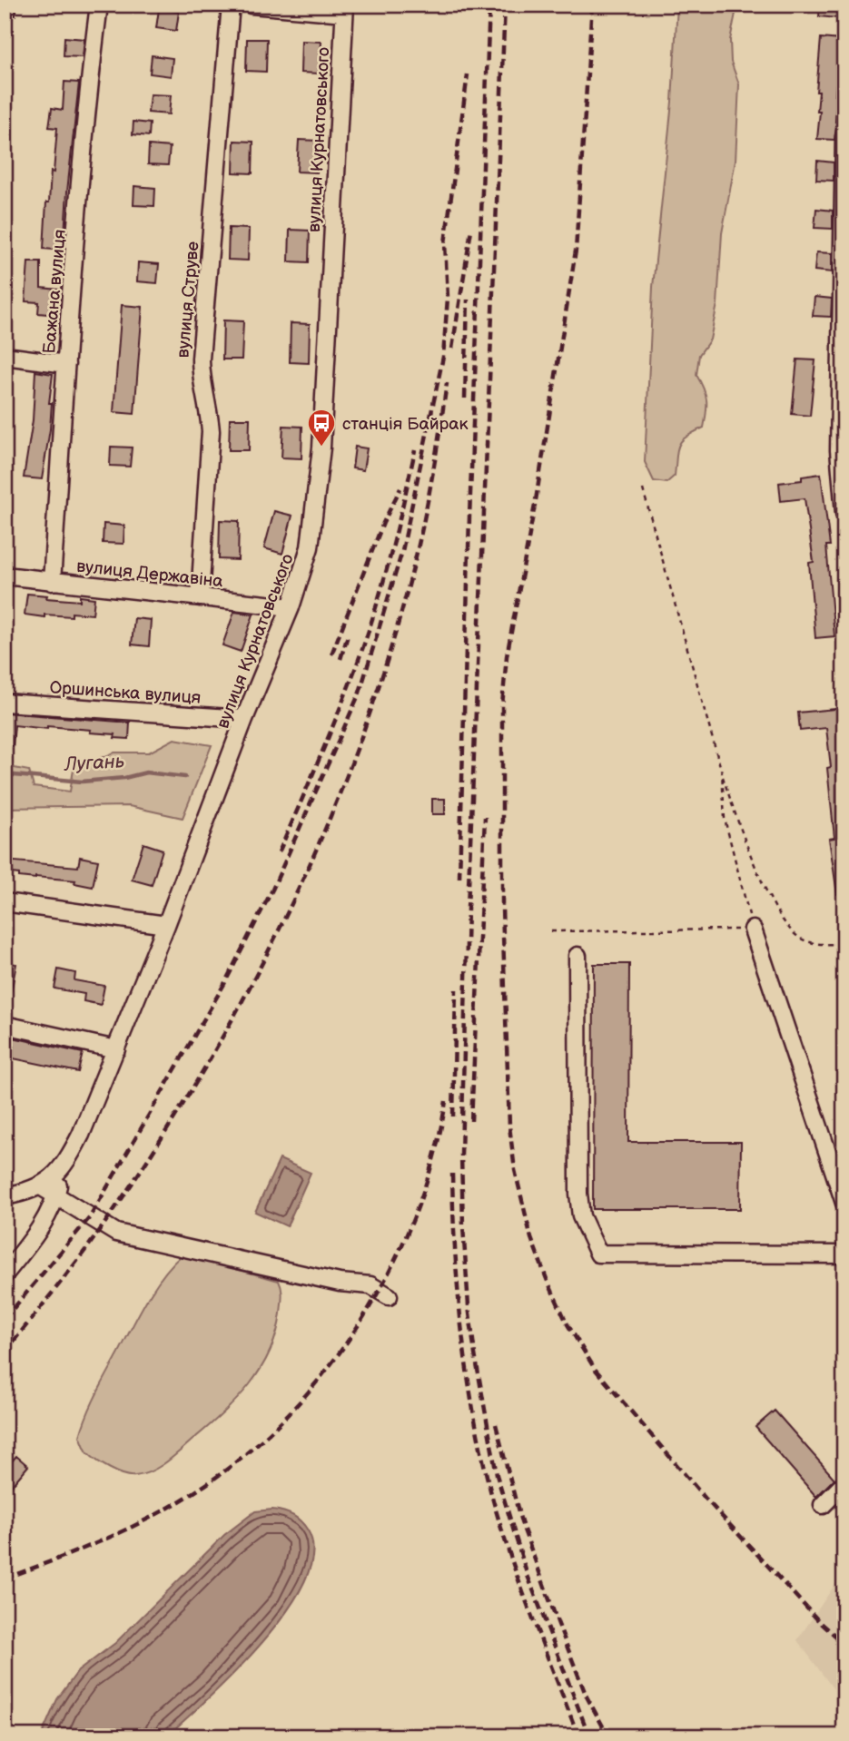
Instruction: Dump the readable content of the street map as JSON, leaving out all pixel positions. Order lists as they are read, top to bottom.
{
  "streets": {
    "street": [
      "вулиця Курнатовського",
      "Бажана вулиця",
      "вулиця Струве",
      "вулиця Державіна",
      "Оршинська вулиця"
    ]
  },
  "crossings": [
    ["вулиця Курнатовського", "вулиця Державіна"],
    ["вулиця Курнатовського", "Оршинська вулиця"],
    ["Бажана вулиця", "вулиця Державіна"],
    ["вулиця Струве", "вулиця Державіна"]
  ],
  "water": ["Лугань"],
  "places": {
    "bus stop": ["станція Байрак"]
  }
}
